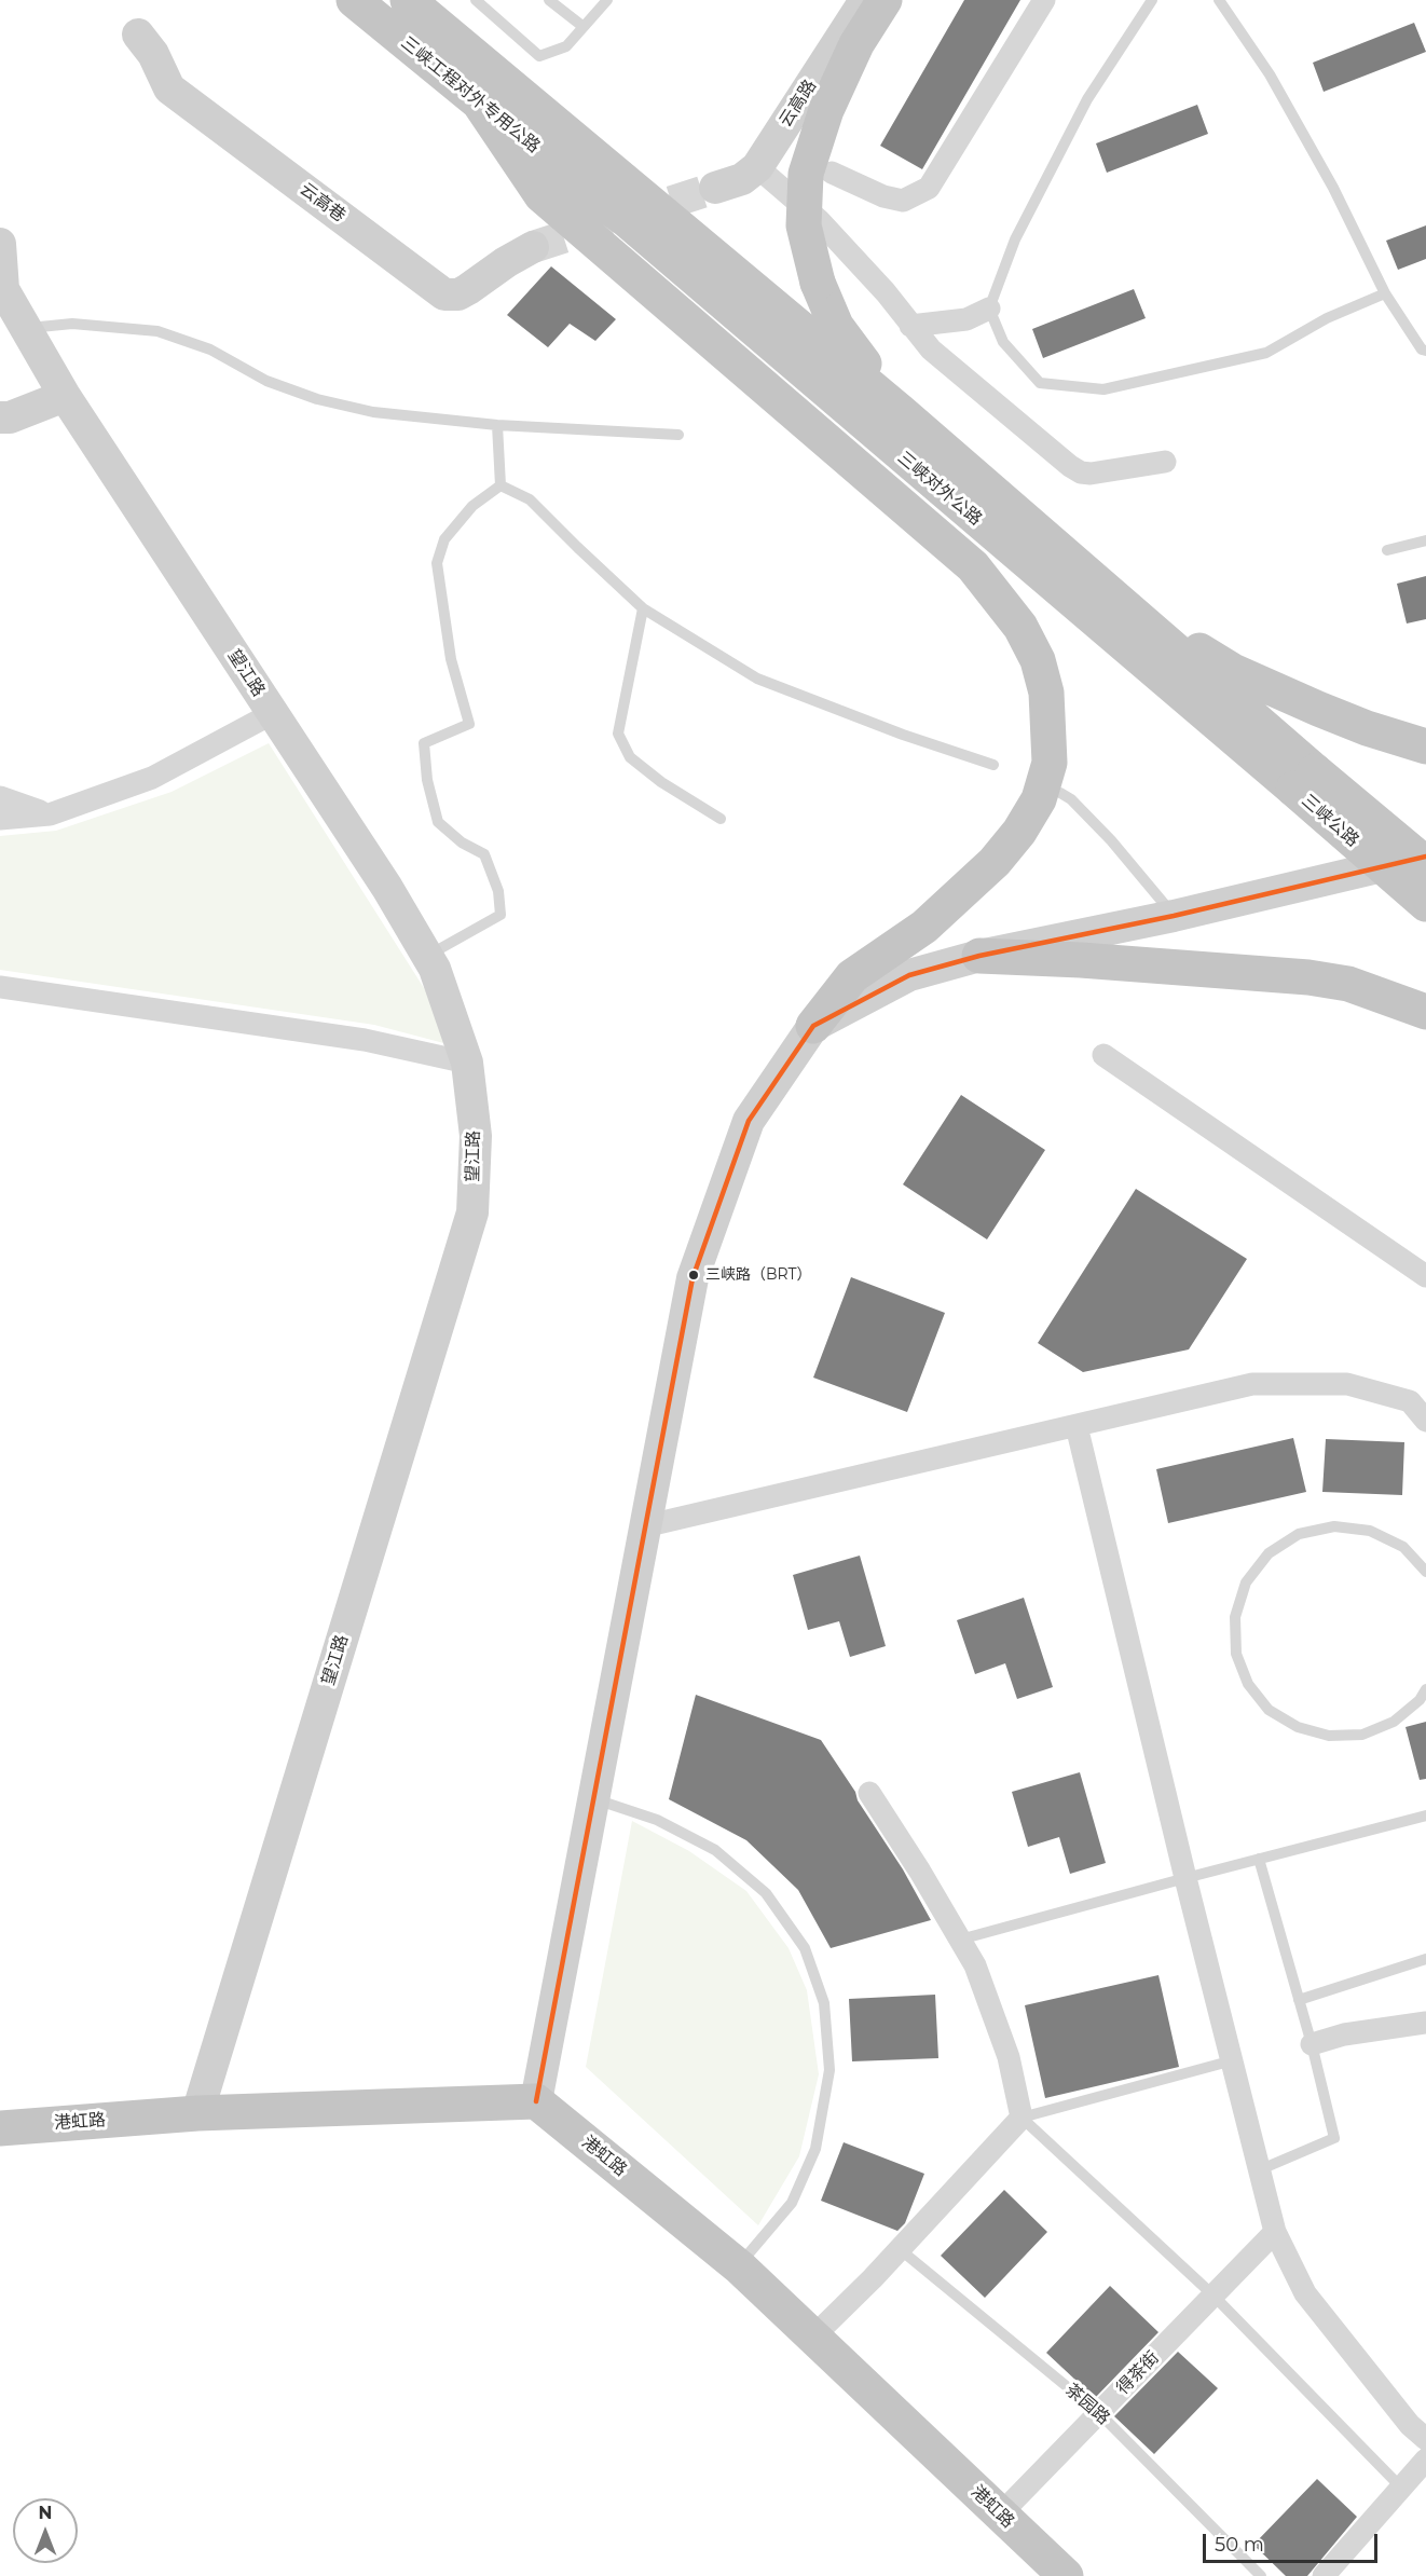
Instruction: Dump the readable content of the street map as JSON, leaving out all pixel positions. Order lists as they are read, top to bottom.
{
  "streets": {
    "highway": [
      "三峡工程对外专用公路",
      "三峡对外公路",
      "三峡公路",
      "港虹路"
    ],
    "main road": ["云高路", "云高巷", "望江路"],
    "street": ["得茶街"],
    "lane": ["茶园路"]
  },
  "crossings": [
    ["三峡工程对外专用公路", "三峡对外公路"],
    ["三峡对外公路", "三峡公路"],
    ["望江路", "港虹路"],
    ["港虹路", "得茶街"],
    ["得茶街", "茶园路"]
  ],
  "places": ["三峡路（BRT）"],
  "scale_bar": "50 m",
  "north": "top"
}
